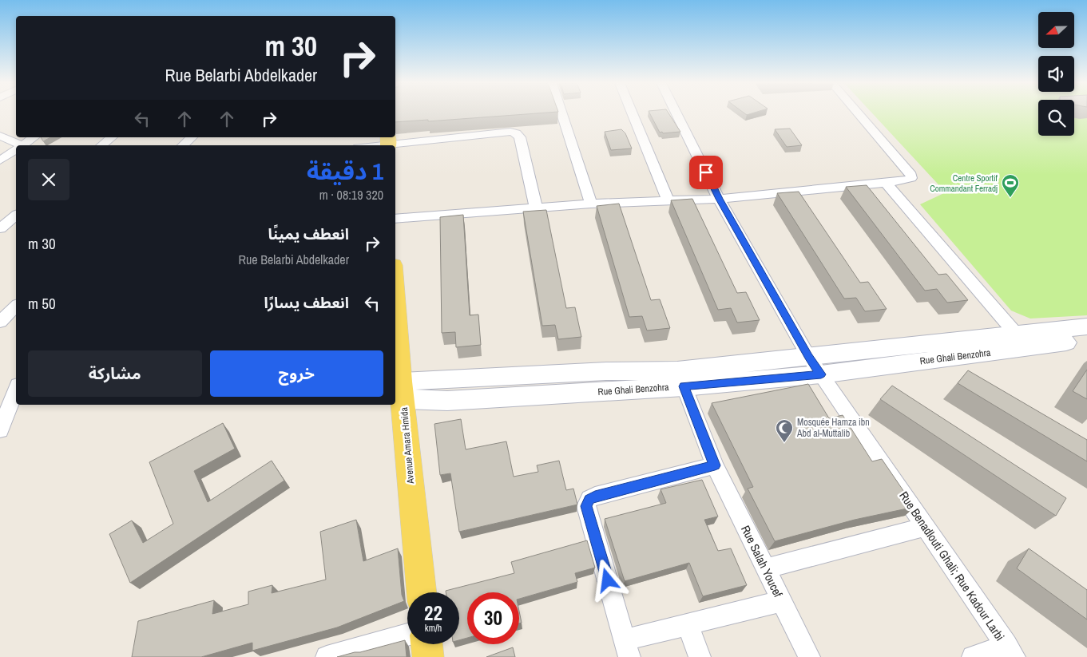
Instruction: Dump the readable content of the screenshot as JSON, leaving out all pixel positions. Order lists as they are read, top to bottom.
{
  "streets": {
    "main road": ["Rue Ghali Benzohra", "Avenue Amara Hmida"],
    "street": ["Rue Salah Youcef", "Rue Benadlouti Ghali; Rue Kadour Larbi"]
  },
  "crossings": [
    ["Rue Ghali Benzohra", "Avenue Amara Hmida"],
    ["Rue Ghali Benzohra", "Rue Salah Youcef"],
    ["Rue Ghali Benzohra", "Rue Benadlouti Ghali; Rue Kadour Larbi"]
  ],
  "places": {
    "sports": ["Centre Sportif Commandant Ferradj"],
    "mosque": ["Mosquée Hamza ibn Abd al-Muttalib"]
  },
  "north": "left",
  "page": {
    "turn": ["30 m", "Rue Belarbi Abdelkader"],
    "heading": ["1 دقيقة", "320 m · 08:19"],
    "list": [
      {
        "name": "انعطف يمينًا",
        "note": "Rue Belarbi Abdelkader",
        "value": "30 m"
      },
      {
        "name": "انعطف يسارًا",
        "value": "50 m"
      }
    ],
    "buttons": ["خروج", "مشاركة"],
    "speed": "22 km/h",
    "limit": "30"
  }
}
